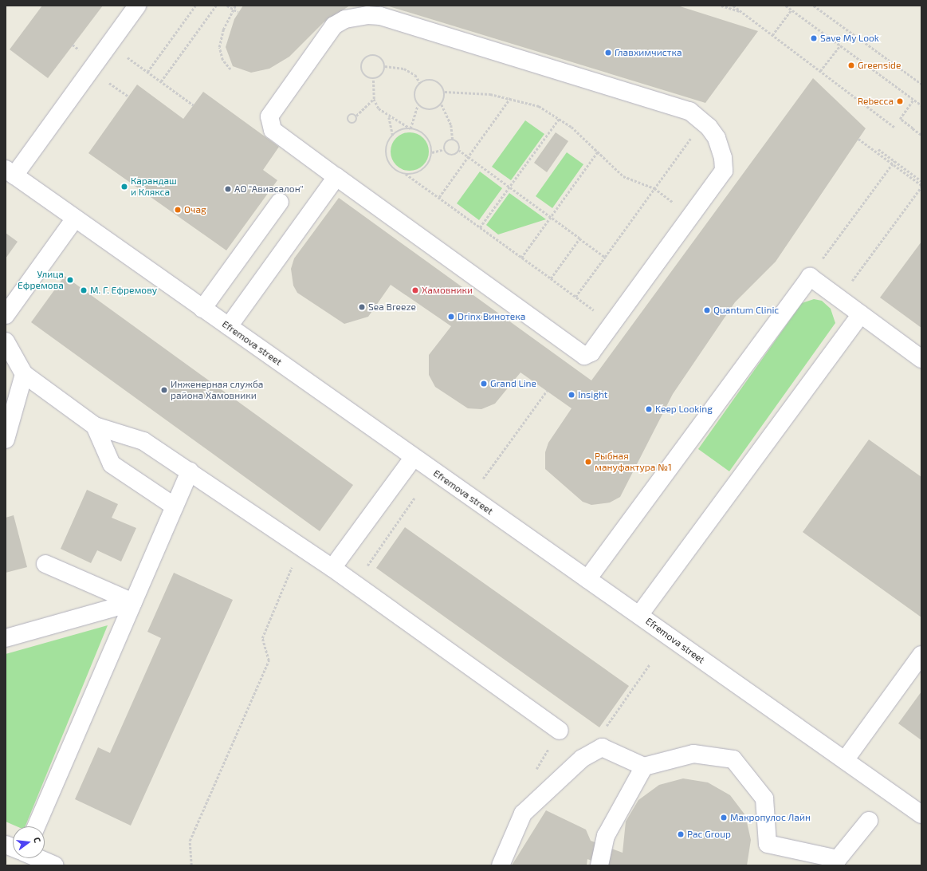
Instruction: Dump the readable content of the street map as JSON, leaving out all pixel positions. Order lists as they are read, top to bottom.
{
  "streets": {
    "street": ["Efremova street"]
  },
  "places": [
    "Save My Look",
    "Главхимчистка",
    "Greenside",
    "Rebecca",
    "Карандаш и Клякса",
    "АО \"Авиасалон\"",
    "Очаg",
    "Улица Ефремова",
    "М. Г. Ефремову",
    "Хамовники",
    "Sea Breeze",
    "Quantum Clinic",
    "Drinx Винотека",
    "Grand Line",
    "Инженерная служба района Хамовники",
    "Insight",
    "Keep Looking",
    "Рыбная мануфактура №1",
    "Макропулос Лайн",
    "Pac Group"
  ],
  "north": "right"
}
